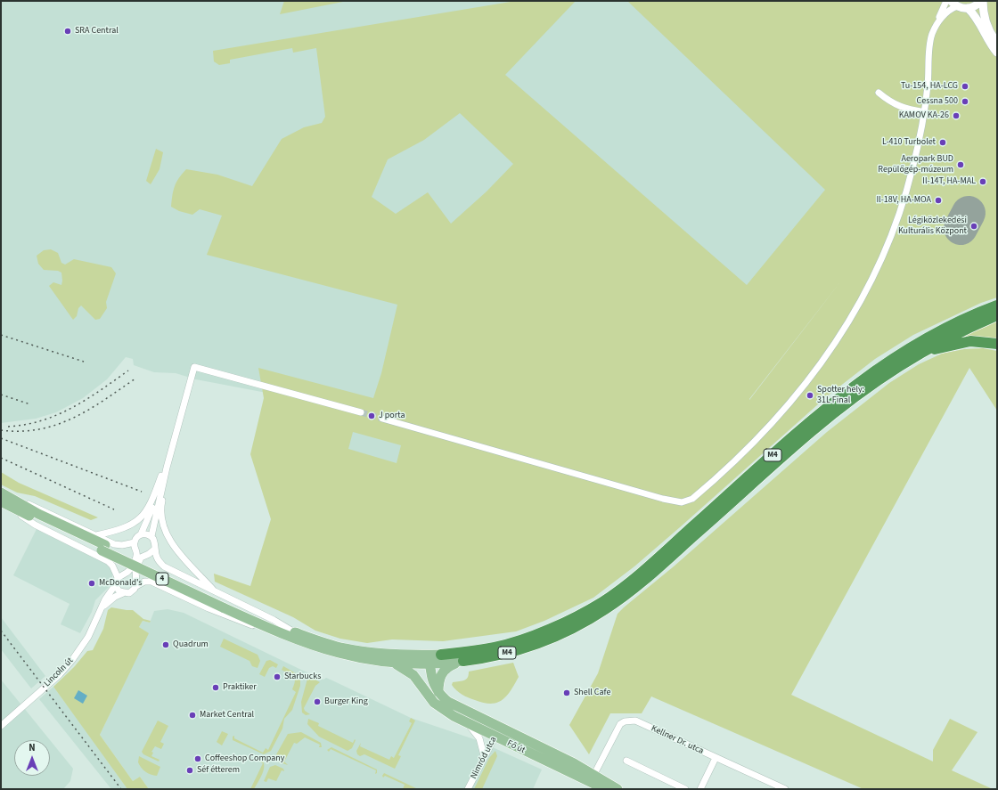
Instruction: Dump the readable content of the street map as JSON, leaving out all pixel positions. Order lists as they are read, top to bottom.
{
  "streets": {
    "highway": ["M4"],
    "main road": ["4", "Fő út"],
    "street": ["Lincoln út", "Kellner Dr. utca", "Nimród utca"]
  },
  "crossings": [
    ["4", "Fő út"],
    ["Fő út", "Nimród utca"]
  ],
  "places": [
    "SRA Central",
    "Tu-154, HA-LCG",
    "Cessna 500",
    "KAMOV KA-26",
    "L-410 Turbolet",
    "Aeropark BUD Repülőgép-múzeum",
    "Il-14T, HA-MAL",
    "Il-18V, HA-MOA",
    "Légiközlekedési Kulturális Központ",
    "Spotter hely: 31L Final",
    "J porta",
    "McDonald's",
    "Quadrum",
    "Starbucks",
    "Praktiker",
    "Shell Cafe",
    "Burger King",
    "Market Central",
    "Coffeeshop Company",
    "Séf étterem"
  ],
  "north": "top"
}
